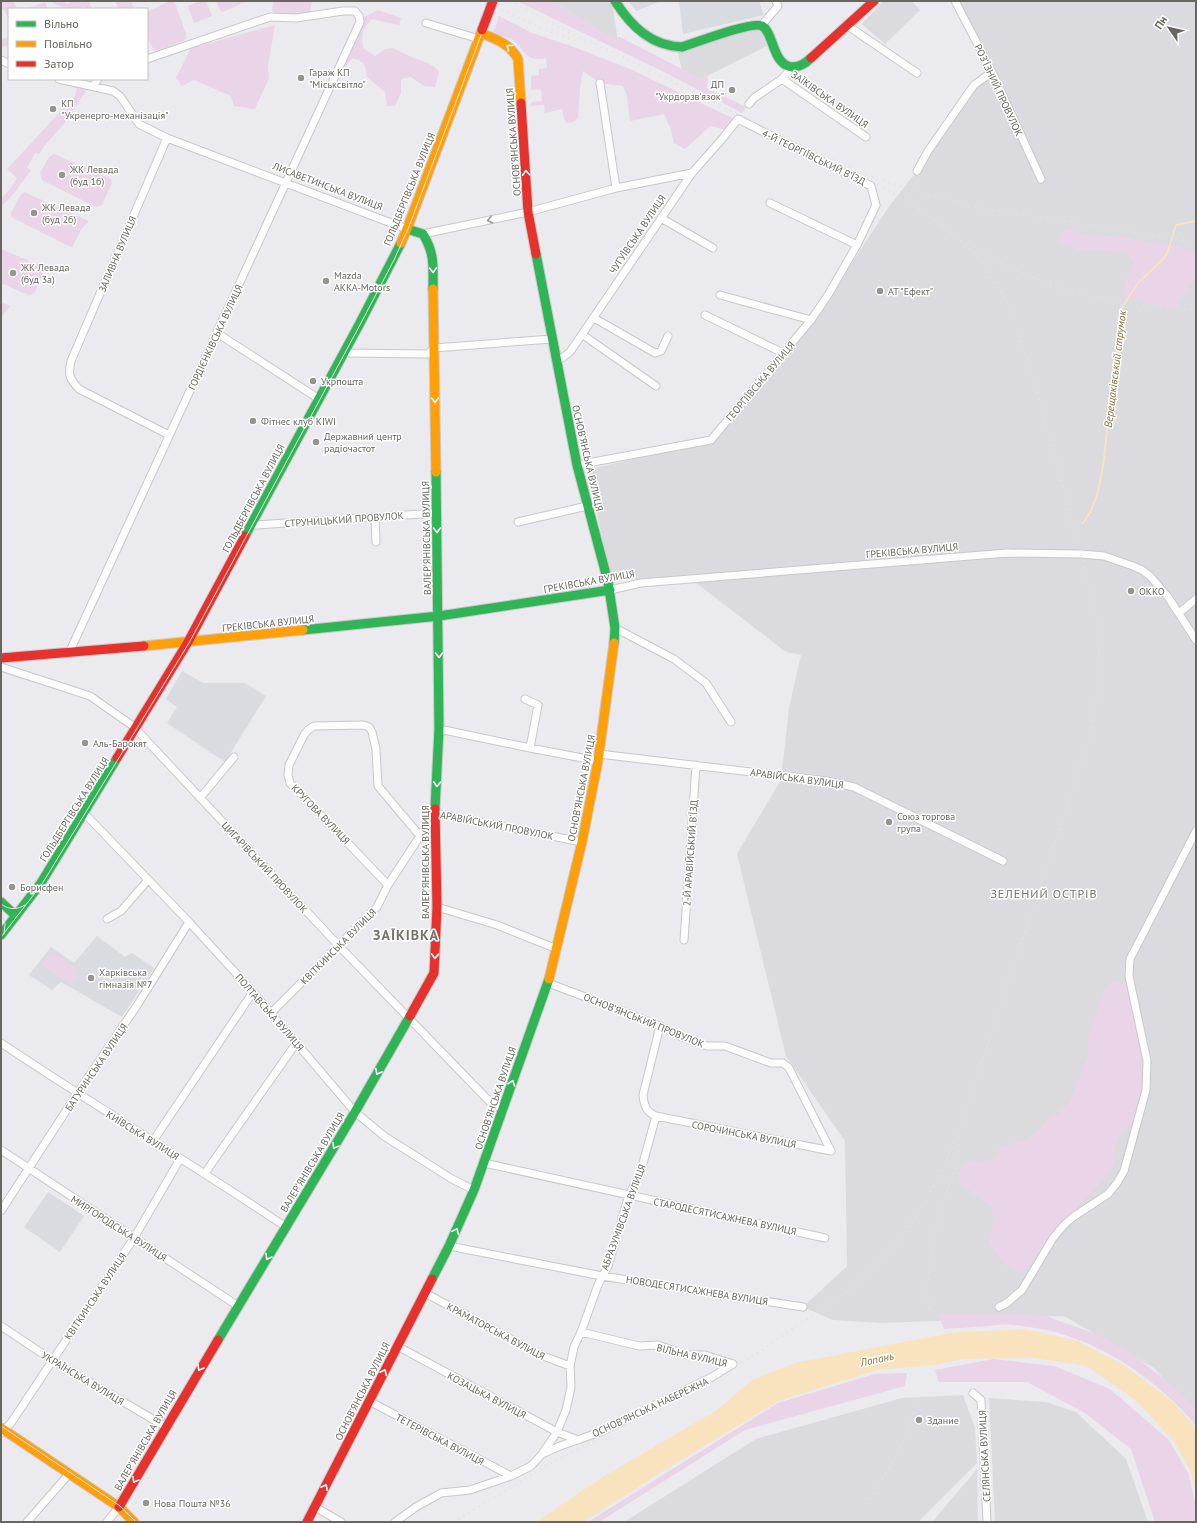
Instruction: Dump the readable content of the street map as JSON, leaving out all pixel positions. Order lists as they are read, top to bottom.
{
  "streets": {
    "street": [
      "РОЗ’ЇЗНИЙ ПРОВУЛОК",
      "ЗАЇКІВСЬКА ВУЛИЦЯ",
      "ОСНОВ’ЯНСЬКА ВУЛИЦЯ",
      "4-Й ГЕОРГІЇВСЬКИЙ В’ЇЗД",
      "ЛИСАВЕТИНСЬКА ВУЛИЦЯ",
      "ГОЛЬДБЕРГІВСЬКА ВУЛИЦЯ",
      "ЧУГУЇВСЬКА ВУЛИЦЯ",
      "ЗАЛИВНА ВУЛИЦЯ",
      "ГОРДІЄНКІВСЬКА ВУЛИЦЯ",
      "ГЕОРГІЇВСЬКА ВУЛИЦЯ",
      "СТРУНИЦЬКИЙ ПРОВУЛОК",
      "ВАЛЕР’ЯНІВСЬКА ВУЛИЦЯ",
      "ГРЕКІВСЬКА ВУЛИЦЯ",
      "АРАВІЙСЬКА ВУЛИЦЯ",
      "КРУГОВА ВУЛИЦЯ",
      "АРАВІЙСЬКИЙ ПРОВУЛОК",
      "2-Й АРАВІЙСЬКИЙ В’ЇЗД",
      "ЦИГАРІВСЬКИЙ ПРОВУЛОК",
      "КВІТКИНСЬКА ВУЛИЦЯ",
      "ПОЛТАВСЬКА ВУЛИЦЯ",
      "ОСНОВ’ЯНСЬКИЙ ПРОВУЛОК",
      "БАТУРИНСЬКА ВУЛИЦЯ",
      "СОРОЧИНСЬКА ВУЛИЦЯ",
      "КИЇВСЬКА ВУЛИЦЯ",
      "СТАРОДЕСЯТИСАЖНЕВА ВУЛИЦЯ",
      "АБРАЗУМІВСЬКА ВУЛИЦЯ",
      "МИРГОРОДСЬКА ВУЛИЦЯ",
      "НОВОДЕСЯТИСАЖНЕВА ВУЛИЦЯ",
      "КРАМАТОРСЬКА ВУЛИЦЯ",
      "ВІЛЬНА ВУЛИЦЯ",
      "УКРАЇНСЬКА ВУЛИЦЯ",
      "КОЗАЦЬКА ВУЛИЦЯ",
      "ОСНОВ’ЯНСЬКА НАБЕРЕЖНА",
      "ТЕТЕРІВСЬКА ВУЛИЦЯ",
      "СЕЛЯНСЬКА ВУЛИЦЯ"
    ]
  },
  "crossings": [
    ["ОСНОВ’ЯНСЬКА ВУЛИЦЯ", "ЛИСАВЕТИНСЬКА ВУЛИЦЯ"],
    ["ОСНОВ’ЯНСЬКА ВУЛИЦЯ", "ГОЛЬДБЕРГІВСЬКА ВУЛИЦЯ"],
    ["ОСНОВ’ЯНСЬКА ВУЛИЦЯ", "ЧУГУЇВСЬКА ВУЛИЦЯ"],
    ["ОСНОВ’ЯНСЬКА ВУЛИЦЯ", "ГЕОРГІЇВСЬКА ВУЛИЦЯ"],
    ["ОСНОВ’ЯНСЬКА ВУЛИЦЯ", "ГРЕКІВСЬКА ВУЛИЦЯ"],
    ["ОСНОВ’ЯНСЬКА ВУЛИЦЯ", "АРАВІЙСЬКА ВУЛИЦЯ"],
    ["ОСНОВ’ЯНСЬКА ВУЛИЦЯ", "АРАВІЙСЬКИЙ ПРОВУЛОК"],
    ["ОСНОВ’ЯНСЬКА ВУЛИЦЯ", "ЦИГАРІВСЬКИЙ ПРОВУЛОК"],
    ["ОСНОВ’ЯНСЬКА ВУЛИЦЯ", "ПОЛТАВСЬКА ВУЛИЦЯ"],
    ["ОСНОВ’ЯНСЬКА ВУЛИЦЯ", "ОСНОВ’ЯНСЬКИЙ ПРОВУЛОК"],
    ["ОСНОВ’ЯНСЬКА ВУЛИЦЯ", "СТАРОДЕСЯТИСАЖНЕВА ВУЛИЦЯ"],
    ["ОСНОВ’ЯНСЬКА ВУЛИЦЯ", "НОВОДЕСЯТИСАЖНЕВА ВУЛИЦЯ"],
    ["ОСНОВ’ЯНСЬКА ВУЛИЦЯ", "КРАМАТОРСЬКА ВУЛИЦЯ"],
    ["ОСНОВ’ЯНСЬКА ВУЛИЦЯ", "КОЗАЦЬКА ВУЛИЦЯ"],
    ["ОСНОВ’ЯНСЬКА ВУЛИЦЯ", "ТЕТЕРІВСЬКА ВУЛИЦЯ"],
    ["4-Й ГЕОРГІЇВСЬКИЙ В’ЇЗД", "ЧУГУЇВСЬКА ВУЛИЦЯ"],
    ["4-Й ГЕОРГІЇВСЬКИЙ В’ЇЗД", "ГЕОРГІЇВСЬКА ВУЛИЦЯ"],
    ["ЛИСАВЕТИНСЬКА ВУЛИЦЯ", "ГОЛЬДБЕРГІВСЬКА ВУЛИЦЯ"],
    ["ЛИСАВЕТИНСЬКА ВУЛИЦЯ", "ЧУГУЇВСЬКА ВУЛИЦЯ"],
    ["ЛИСАВЕТИНСЬКА ВУЛИЦЯ", "ЗАЛИВНА ВУЛИЦЯ"],
    ["ЛИСАВЕТИНСЬКА ВУЛИЦЯ", "ГОРДІЄНКІВСЬКА ВУЛИЦЯ"],
    ["ЛИСАВЕТИНСЬКА ВУЛИЦЯ", "ВАЛЕР’ЯНІВСЬКА ВУЛИЦЯ"],
    ["ГОЛЬДБЕРГІВСЬКА ВУЛИЦЯ", "СТРУНИЦЬКИЙ ПРОВУЛОК"],
    ["ГОЛЬДБЕРГІВСЬКА ВУЛИЦЯ", "ГРЕКІВСЬКА ВУЛИЦЯ"],
    ["ГОЛЬДБЕРГІВСЬКА ВУЛИЦЯ", "ЦИГАРІВСЬКИЙ ПРОВУЛОК"],
    ["ГОЛЬДБЕРГІВСЬКА ВУЛИЦЯ", "ПОЛТАВСЬКА ВУЛИЦЯ"],
    ["ЗАЛИВНА ВУЛИЦЯ", "ГОРДІЄНКІВСЬКА ВУЛИЦЯ"],
    ["ГОРДІЄНКІВСЬКА ВУЛИЦЯ", "ГРЕКІВСЬКА ВУЛИЦЯ"],
    ["СТРУНИЦЬКИЙ ПРОВУЛОК", "ВАЛЕР’ЯНІВСЬКА ВУЛИЦЯ"],
    ["ВАЛЕР’ЯНІВСЬКА ВУЛИЦЯ", "ГРЕКІВСЬКА ВУЛИЦЯ"],
    ["ВАЛЕР’ЯНІВСЬКА ВУЛИЦЯ", "АРАВІЙСЬКА ВУЛИЦЯ"],
    ["ВАЛЕР’ЯНІВСЬКА ВУЛИЦЯ", "АРАВІЙСЬКИЙ ПРОВУЛОК"],
    ["ВАЛЕР’ЯНІВСЬКА ВУЛИЦЯ", "ЦИГАРІВСЬКИЙ ПРОВУЛОК"],
    ["ВАЛЕР’ЯНІВСЬКА ВУЛИЦЯ", "КВІТКИНСЬКА ВУЛИЦЯ"],
    ["ВАЛЕР’ЯНІВСЬКА ВУЛИЦЯ", "ПОЛТАВСЬКА ВУЛИЦЯ"],
    ["ВАЛЕР’ЯНІВСЬКА ВУЛИЦЯ", "КИЇВСЬКА ВУЛИЦЯ"],
    ["ВАЛЕР’ЯНІВСЬКА ВУЛИЦЯ", "МИРГОРОДСЬКА ВУЛИЦЯ"],
    ["ВАЛЕР’ЯНІВСЬКА ВУЛИЦЯ", "УКРАЇНСЬКА ВУЛИЦЯ"],
    ["АРАВІЙСЬКА ВУЛИЦЯ", "2-Й АРАВІЙСЬКИЙ В’ЇЗД"],
    ["КРУГОВА ВУЛИЦЯ", "КВІТКИНСЬКА ВУЛИЦЯ"],
    ["АРАВІЙСЬКИЙ ПРОВУЛОК", "КВІТКИНСЬКА ВУЛИЦЯ"],
    ["ЦИГАРІВСЬКИЙ ПРОВУЛОК", "КВІТКИНСЬКА ВУЛИЦЯ"],
    ["КВІТКИНСЬКА ВУЛИЦЯ", "ПОЛТАВСЬКА ВУЛИЦЯ"],
    ["КВІТКИНСЬКА ВУЛИЦЯ", "КИЇВСЬКА ВУЛИЦЯ"],
    ["КВІТКИНСЬКА ВУЛИЦЯ", "МИРГОРОДСЬКА ВУЛИЦЯ"],
    ["КВІТКИНСЬКА ВУЛИЦЯ", "УКРАЇНСЬКА ВУЛИЦЯ"],
    ["ПОЛТАВСЬКА ВУЛИЦЯ", "БАТУРИНСЬКА ВУЛИЦЯ"],
    ["ОСНОВ’ЯНСЬКИЙ ПРОВУЛОК", "СОРОЧИНСЬКА ВУЛИЦЯ"],
    ["БАТУРИНСЬКА ВУЛИЦЯ", "КИЇВСЬКА ВУЛИЦЯ"],
    ["БАТУРИНСЬКА ВУЛИЦЯ", "МИРГОРОДСЬКА ВУЛИЦЯ"],
    ["СОРОЧИНСЬКА ВУЛИЦЯ", "АБРАЗУМІВСЬКА ВУЛИЦЯ"],
    ["СТАРОДЕСЯТИСАЖНЕВА ВУЛИЦЯ", "АБРАЗУМІВСЬКА ВУЛИЦЯ"],
    ["АБРАЗУМІВСЬКА ВУЛИЦЯ", "НОВОДЕСЯТИСАЖНЕВА ВУЛИЦЯ"],
    ["АБРАЗУМІВСЬКА ВУЛИЦЯ", "КРАМАТОРСЬКА ВУЛИЦЯ"],
    ["АБРАЗУМІВСЬКА ВУЛИЦЯ", "ВІЛЬНА ВУЛИЦЯ"],
    ["АБРАЗУМІВСЬКА ВУЛИЦЯ", "КОЗАЦЬКА ВУЛИЦЯ"],
    ["АБРАЗУМІВСЬКА ВУЛИЦЯ", "ОСНОВ’ЯНСЬКА НАБЕРЕЖНА"],
    ["АБРАЗУМІВСЬКА ВУЛИЦЯ", "ТЕТЕРІВСЬКА ВУЛИЦЯ"],
    ["ВІЛЬНА ВУЛИЦЯ", "ОСНОВ’ЯНСЬКА НАБЕРЕЖНА"],
    ["КОЗАЦЬКА ВУЛИЦЯ", "ОСНОВ’ЯНСЬКА НАБЕРЕЖНА"]
  ],
  "one_way": ["ВАЛЕР’ЯНІВСЬКА ВУЛИЦЯ"],
  "districts": ["ЗЕЛЕНИЙ ОСТРІВ", "ЗАЇКІВКА"],
  "water": ["Верещаківський струмок", "Лопань"],
  "places": [
    "Гараж КП \"Міськсвітло\"",
    "ДП \"Укрдорзв'язок\"",
    "КП \"Укренерго-механізація\"",
    "ЖК Левада (буд 1б)",
    "ЖК Левада (буд 2б)",
    "ЖК Левада (буд 3а)",
    "Mazda AKKA-Motors",
    "АТ \"Ефект\"",
    "Укрпошта",
    "Фітнес клуб KIWI",
    "Державний центр радіочастот",
    "ОККО",
    "Аль-Барокят",
    "Союз торгова група",
    "Борисфен",
    "Харківська гімназія №7",
    "Здание",
    "Нова Пошта №36"
  ],
  "legend": ["Вільно", "Повільно", "Затор"],
  "north": "top left"
}
